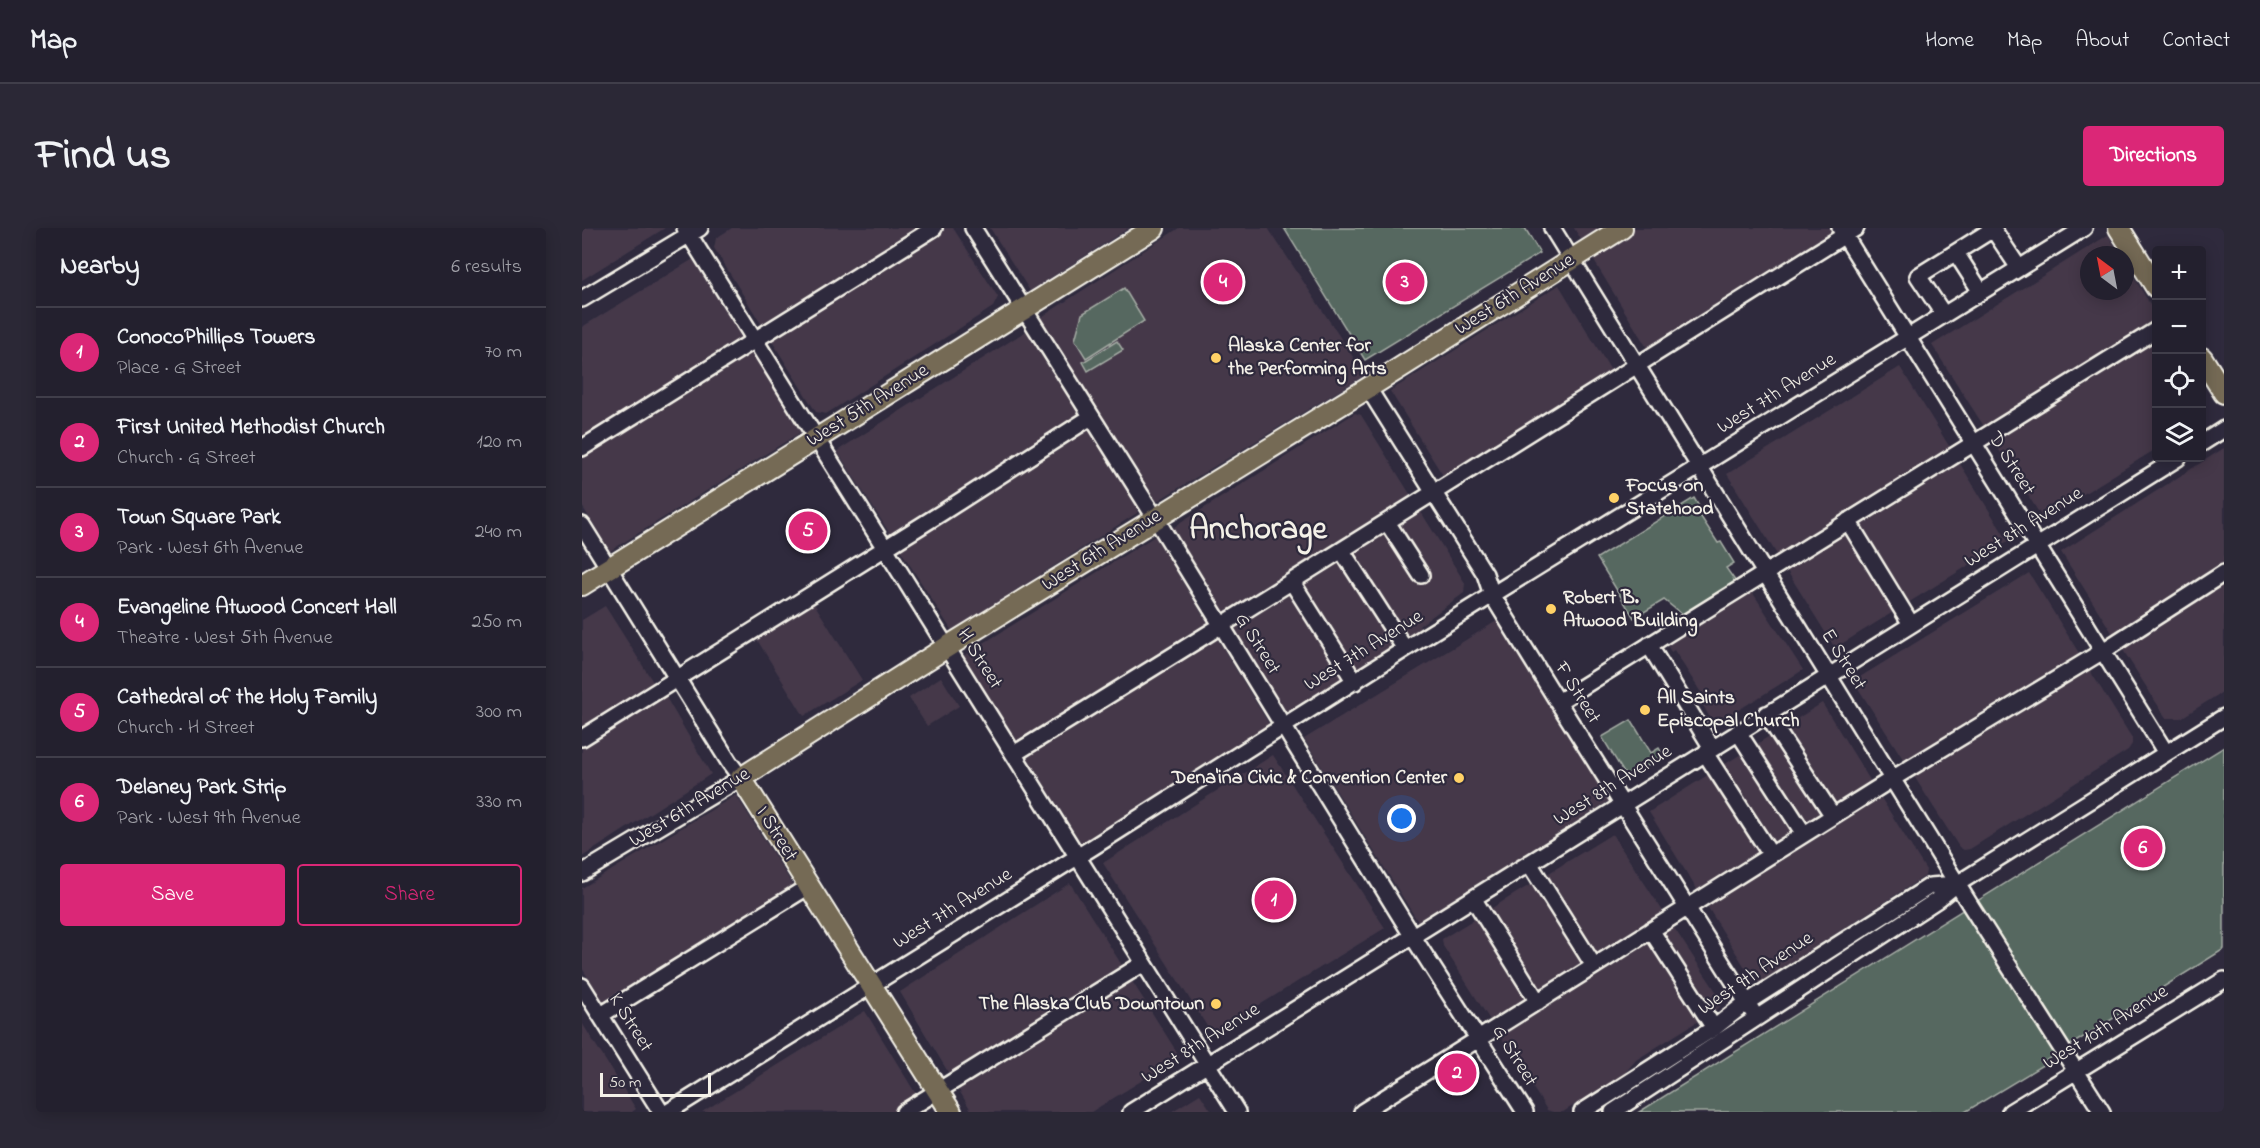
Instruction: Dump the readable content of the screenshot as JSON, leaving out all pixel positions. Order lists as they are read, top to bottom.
{
  "streets": {
    "main road": ["West 6th Avenue", "West 5th Avenue", "I Street"],
    "street": [
      "West 7th Avenue",
      "D Street",
      "West 8th Avenue",
      "G Street",
      "H Street",
      "E Street",
      "F Street",
      "West 9th Avenue",
      "K Street",
      "West 10th Avenue"
    ]
  },
  "crossings": [
    ["West 6th Avenue", "G Street"],
    ["West 6th Avenue", "H Street"],
    ["West 6th Avenue", "E Street"],
    ["West 6th Avenue", "F Street"],
    ["West 6th Avenue", "I Street"],
    ["West 7th Avenue", "D Street"],
    ["West 7th Avenue", "G Street"],
    ["West 7th Avenue", "H Street"],
    ["West 7th Avenue", "E Street"],
    ["West 7th Avenue", "F Street"],
    ["West 7th Avenue", "I Street"],
    ["West 5th Avenue", "G Street"],
    ["West 5th Avenue", "H Street"],
    ["West 5th Avenue", "I Street"],
    ["D Street", "West 8th Avenue"],
    ["D Street", "West 9th Avenue"],
    ["West 8th Avenue", "G Street"],
    ["West 8th Avenue", "H Street"],
    ["West 8th Avenue", "E Street"],
    ["West 8th Avenue", "F Street"],
    ["E Street", "West 9th Avenue"],
    ["E Street", "West 10th Avenue"],
    ["F Street", "West 9th Avenue"]
  ],
  "districts": ["Anchorage"],
  "places": [
    "Alaska Center for the Performing Arts",
    "Focus on Statehood",
    "Robert B. Atwood Building",
    "All Saints Episcopal Church",
    "Dena'ina Civic & Convention Center",
    "The Alaska Club Downtown"
  ],
  "scale_bar": "50 m",
  "north": "top left",
  "page": {
    "header": "Map",
    "nav": [
      "Home",
      "Map",
      "About",
      "Contact"
    ],
    "title": "Find us",
    "buttons": [
      "Directions",
      ["Save", "Share"]
    ],
    "heading": ["Nearby", "6 results"],
    "map_buttons": ["+", "−"],
    "pins": [
      "3",
      "4",
      "5",
      "6",
      "1",
      "2"
    ],
    "list": [
      {
        "mark": "1",
        "name": "ConocoPhillips Towers",
        "note": "Place · G Street",
        "value": "70 m"
      },
      {
        "mark": "2",
        "name": "First United Methodist Church",
        "note": "Church · G Street",
        "value": "120 m"
      },
      {
        "mark": "3",
        "name": "Town Square Park",
        "note": "Park · West 6th Avenue",
        "value": "240 m"
      },
      {
        "mark": "4",
        "name": "Evangeline Atwood Concert Hall",
        "note": "Theatre · West 5th Avenue",
        "value": "250 m"
      },
      {
        "mark": "5",
        "name": "Cathedral of the Holy Family",
        "note": "Church · H Street",
        "value": "300 m"
      },
      {
        "mark": "6",
        "name": "Delaney Park Strip",
        "note": "Park · West 9th Avenue",
        "value": "330 m"
      }
    ],
    "scale": "50 m"
  }
}
